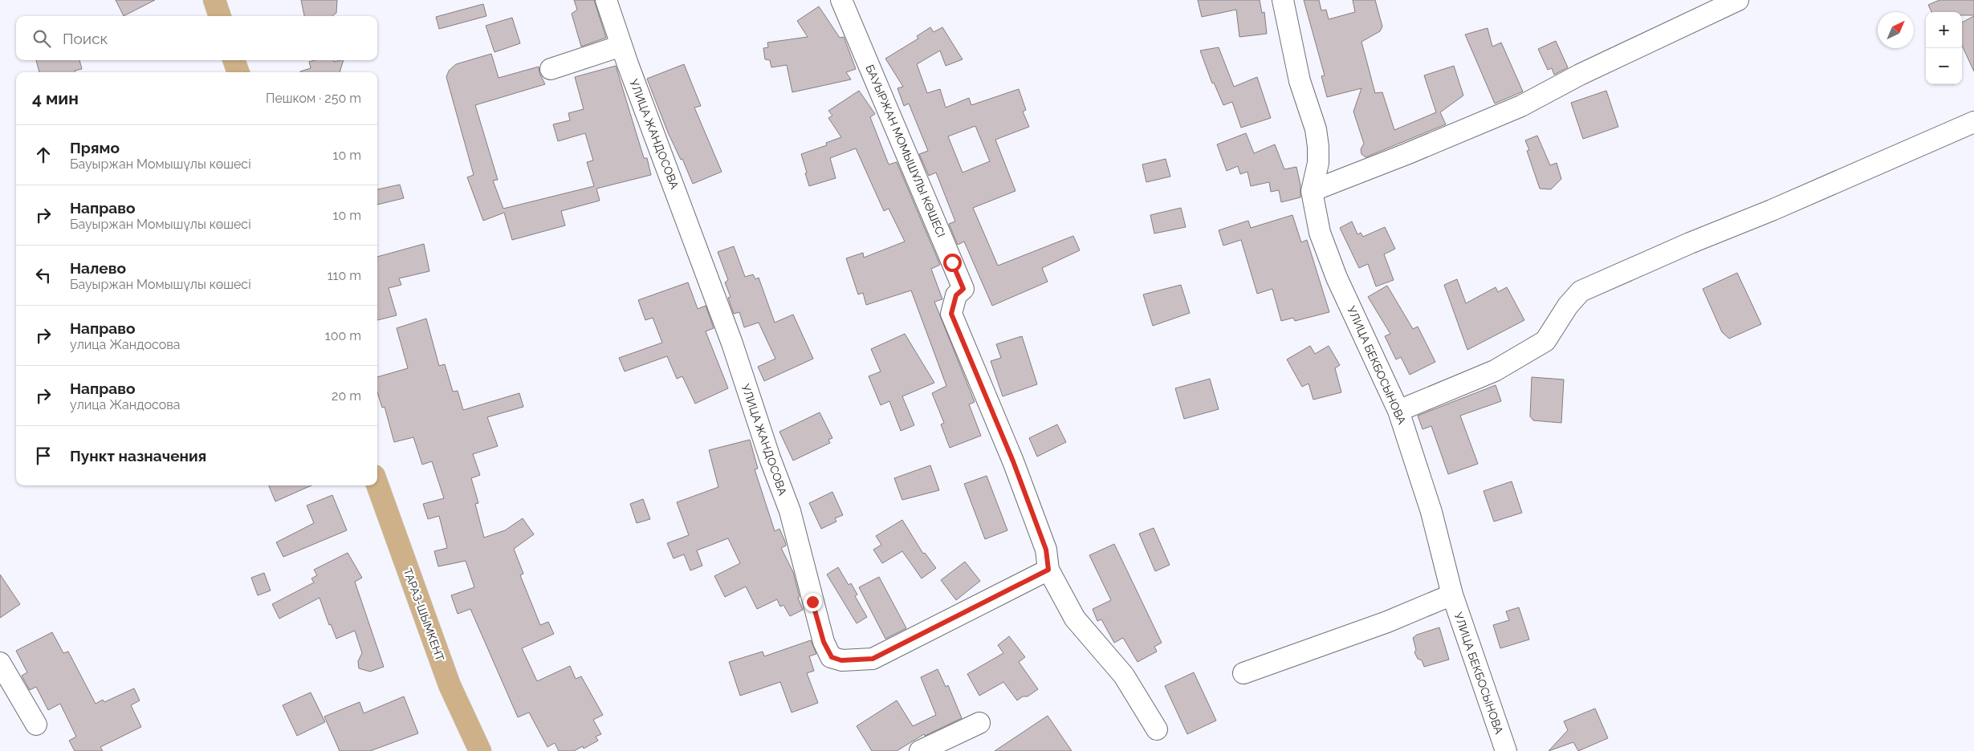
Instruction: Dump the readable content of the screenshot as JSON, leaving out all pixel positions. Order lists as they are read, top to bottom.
{
  "streets": {
    "main road": ["ТАРАЗ-ШЫМКЕНТ"],
    "street": ["УЛИЦА ЖАНДОСОВА", "БАУЫРЖАН МОМЫШҰЛЫ КӨШЕСІ", "УЛИЦА БЕКБОСЫНОВА"]
  },
  "crossings": [
    ["УЛИЦА ЖАНДОСОВА", "БАУЫРЖАН МОМЫШҰЛЫ КӨШЕСІ"]
  ],
  "north": "top right",
  "page": {
    "map_buttons": ["+", "−"],
    "search": "Поиск",
    "heading": ["4 мин", "Пешком · 250 m"],
    "list": [
      ["Прямо", "Бауыржан Момышұлы көшесі", "10 m"],
      ["Направо", "Бауыржан Момышұлы көшесі", "10 m"],
      ["Налево", "Бауыржан Момышұлы көшесі", "110 m"],
      ["Направо", "улица Жандосова", "100 m"],
      ["Направо", "улица Жандосова", "20 m"],
      "Пункт назначения"
    ]
  }
}
